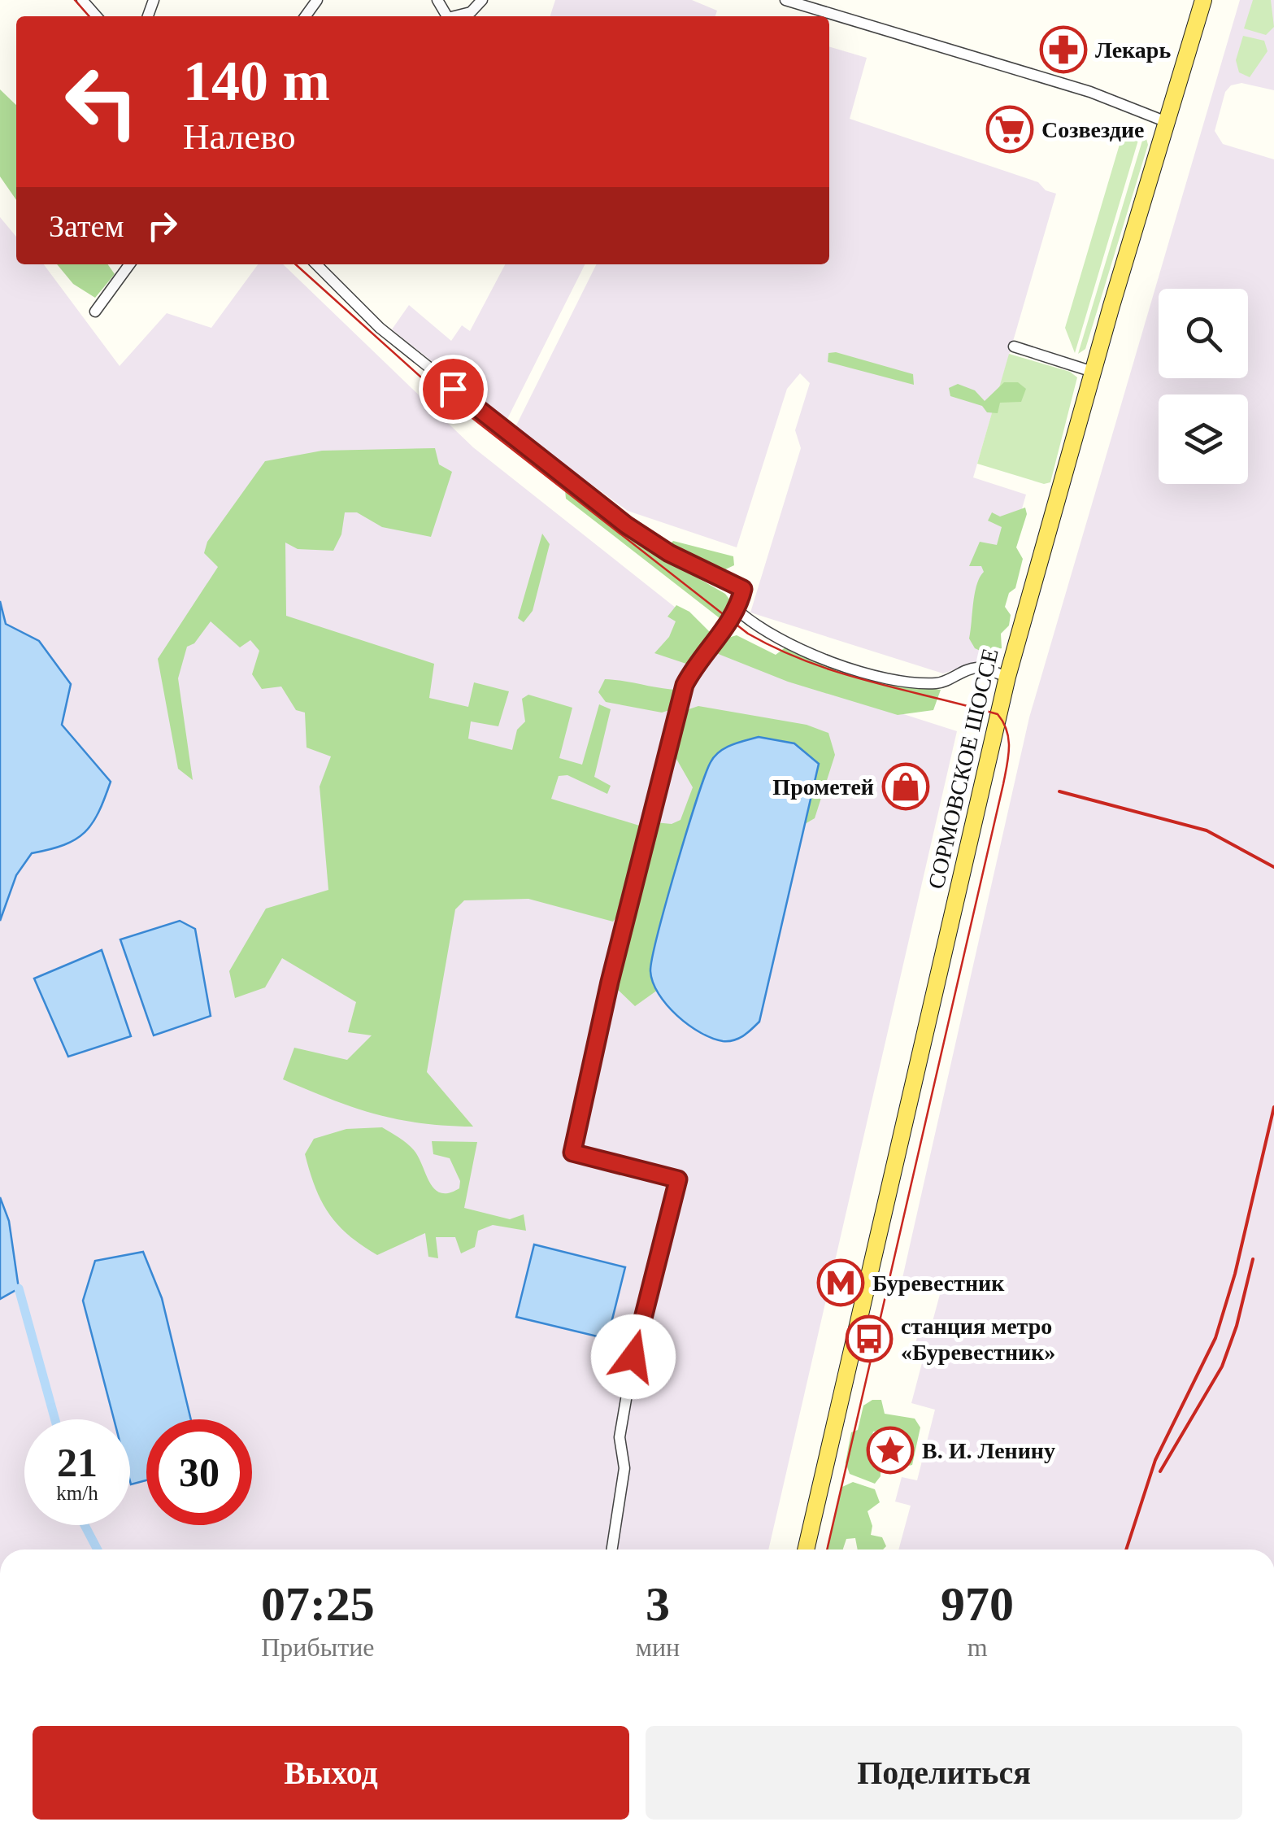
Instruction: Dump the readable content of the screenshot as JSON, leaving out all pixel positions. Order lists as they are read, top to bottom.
{
  "streets": {
    "main road": ["СОРМОВСКОЕ ШОССЕ"]
  },
  "places": {
    "pharmacy": ["Лекарь"],
    "supermarket": ["Созвездие"],
    "shop": ["Прометей"],
    "metro station": ["Буревестник"],
    "bus stop": ["станция метро «Буревестник»"],
    "place": ["В. И. Ленину"]
  },
  "page": {
    "turn": ["140 m", "Налево"],
    "then": "Затем",
    "speed": "21 km/h",
    "limit": "30",
    "eta": [
      "07:25",
      "Прибытие",
      "3",
      "мин",
      "970",
      "m"
    ],
    "buttons": ["Выход", "Поделиться"]
  }
}
